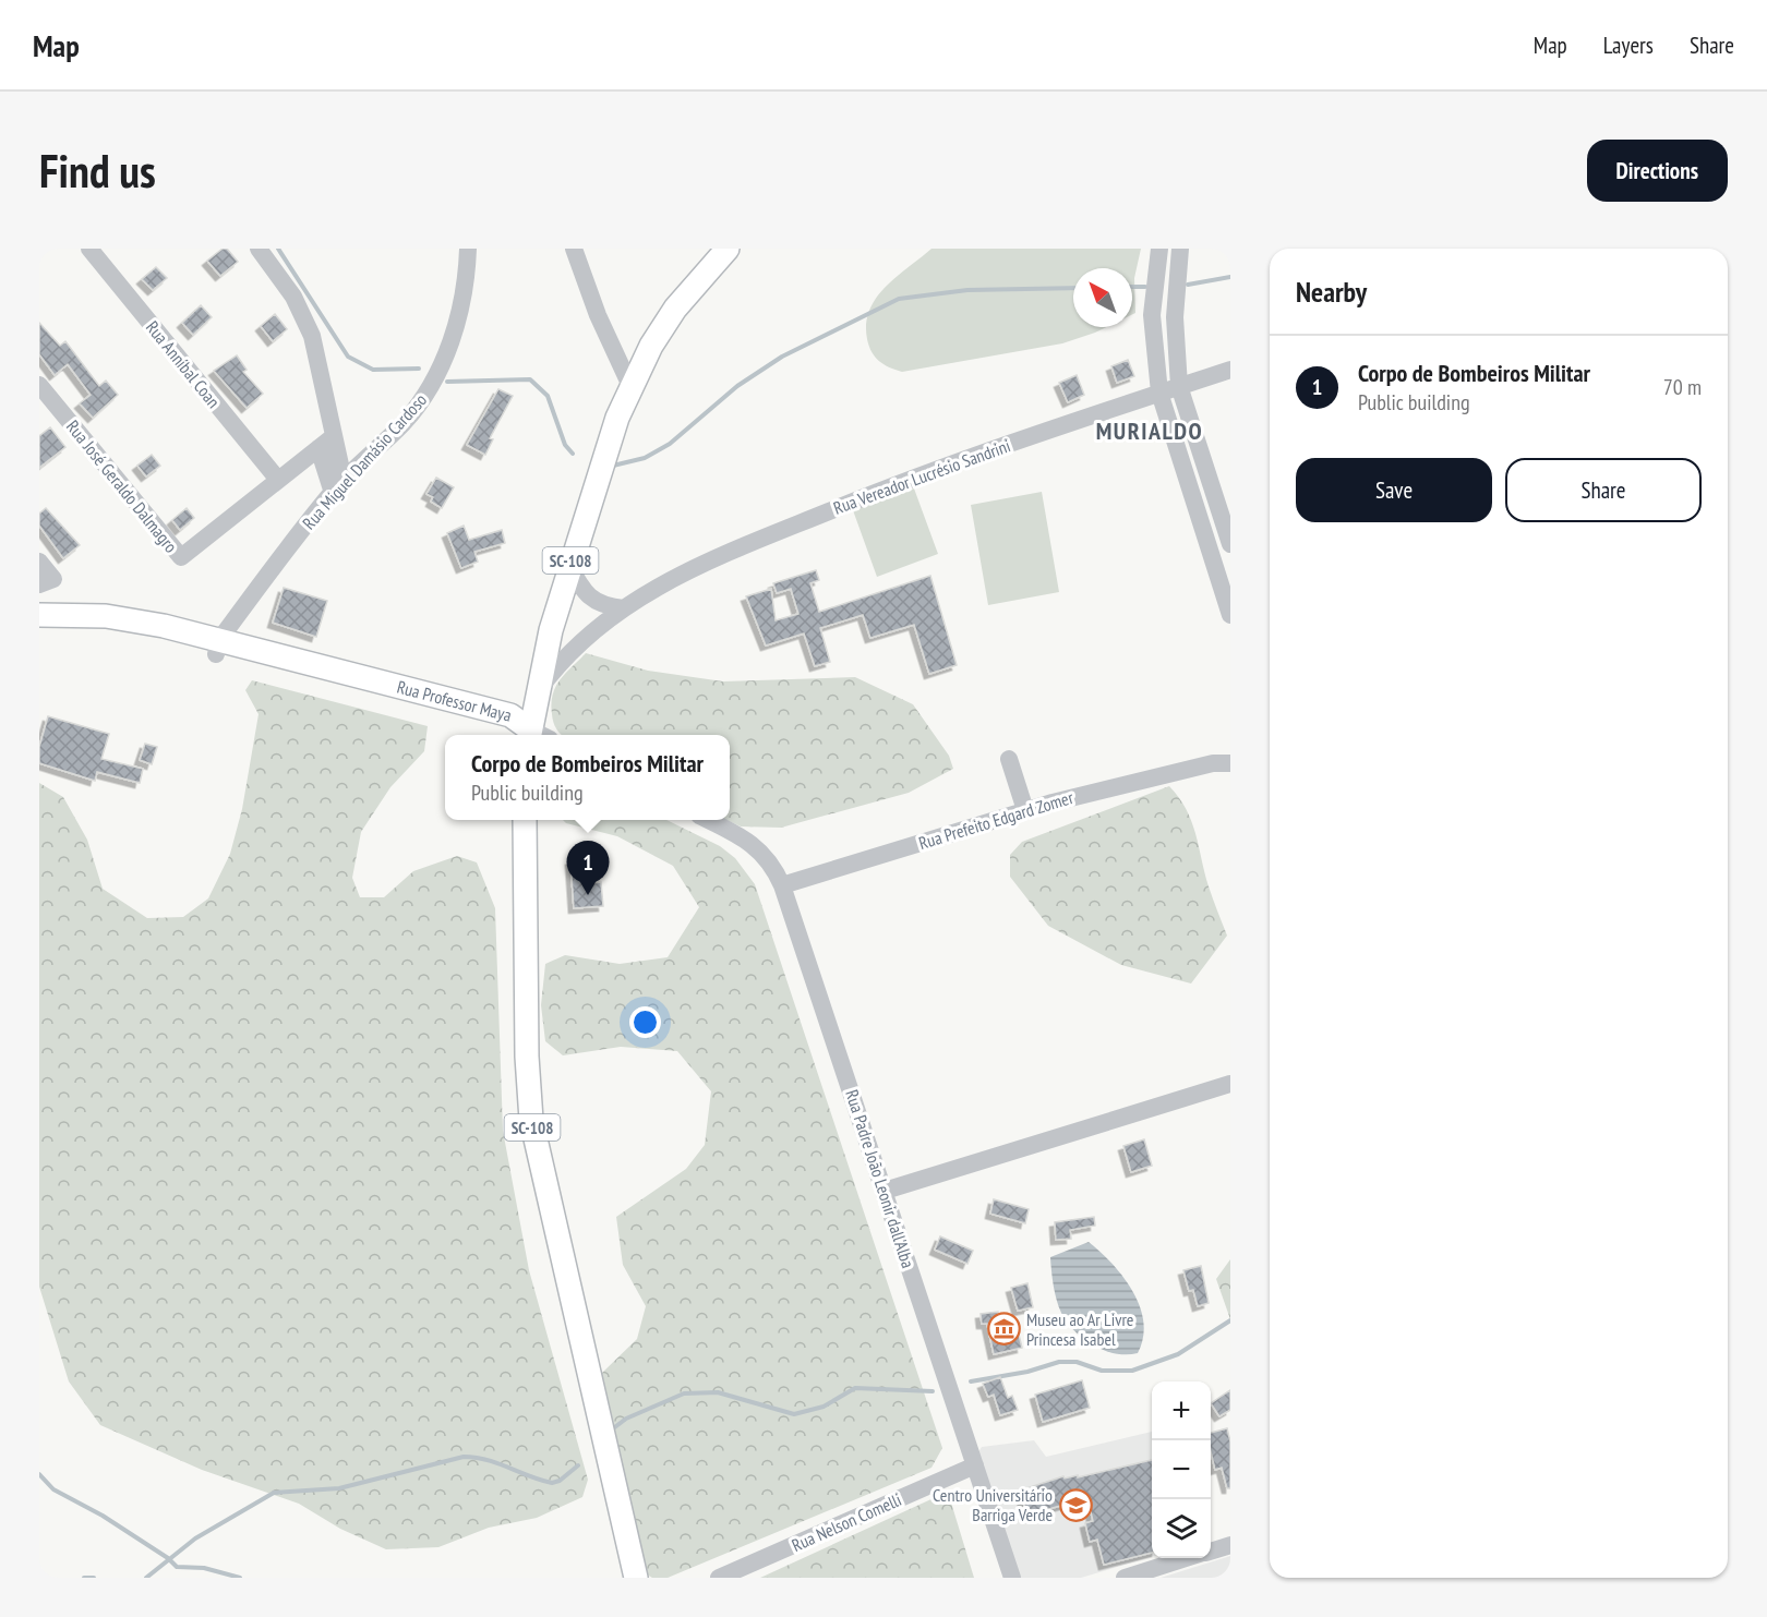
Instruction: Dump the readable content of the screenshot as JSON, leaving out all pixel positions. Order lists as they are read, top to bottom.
{
  "streets": {
    "main road": ["SC-108", "Rua Professor Maya"],
    "street": [
      "Rua Anníbal Coan",
      "Rua Miguel Damásio Cardoso",
      "Rua Vereador Lucrésio Sandrini",
      "Rua José Geraldo Dalmagro",
      "Rua Prefeito Edgard Zomer",
      "Rua Padre João Leonir dall'Alba",
      "Rua Nelson Comelli"
    ]
  },
  "crossings": [
    ["Rua Anníbal Coan", "Rua José Geraldo Dalmagro"],
    ["Rua Miguel Damásio Cardoso", "Rua Professor Maya"],
    ["Rua Vereador Lucrésio Sandrini", "SC-108"],
    ["Rua Prefeito Edgard Zomer", "Rua Padre João Leonir dall'Alba"],
    ["Rua Padre João Leonir dall'Alba", "Rua Nelson Comelli"]
  ],
  "districts": ["MURIALDO"],
  "places": {
    "museum": ["Museu ao Ar Livre Princesa Isabel"],
    "school or university": ["Centro Universitário Barriga Verde"]
  },
  "north": "top left",
  "page": {
    "header": "Map",
    "nav": ["Map", "Layers", "Share"],
    "buttons": [
      "Directions",
      ["Save", "Share"]
    ],
    "title": "Find us",
    "heading": "Nearby",
    "list": [
      {
        "mark": "1",
        "name": "Corpo de Bombeiros Militar",
        "note": "Public building",
        "value": "70 m"
      }
    ],
    "popup": ["Corpo de Bombeiros Militar", "Public building"],
    "pins": "1",
    "map_buttons": ["+", "−"]
  }
}
